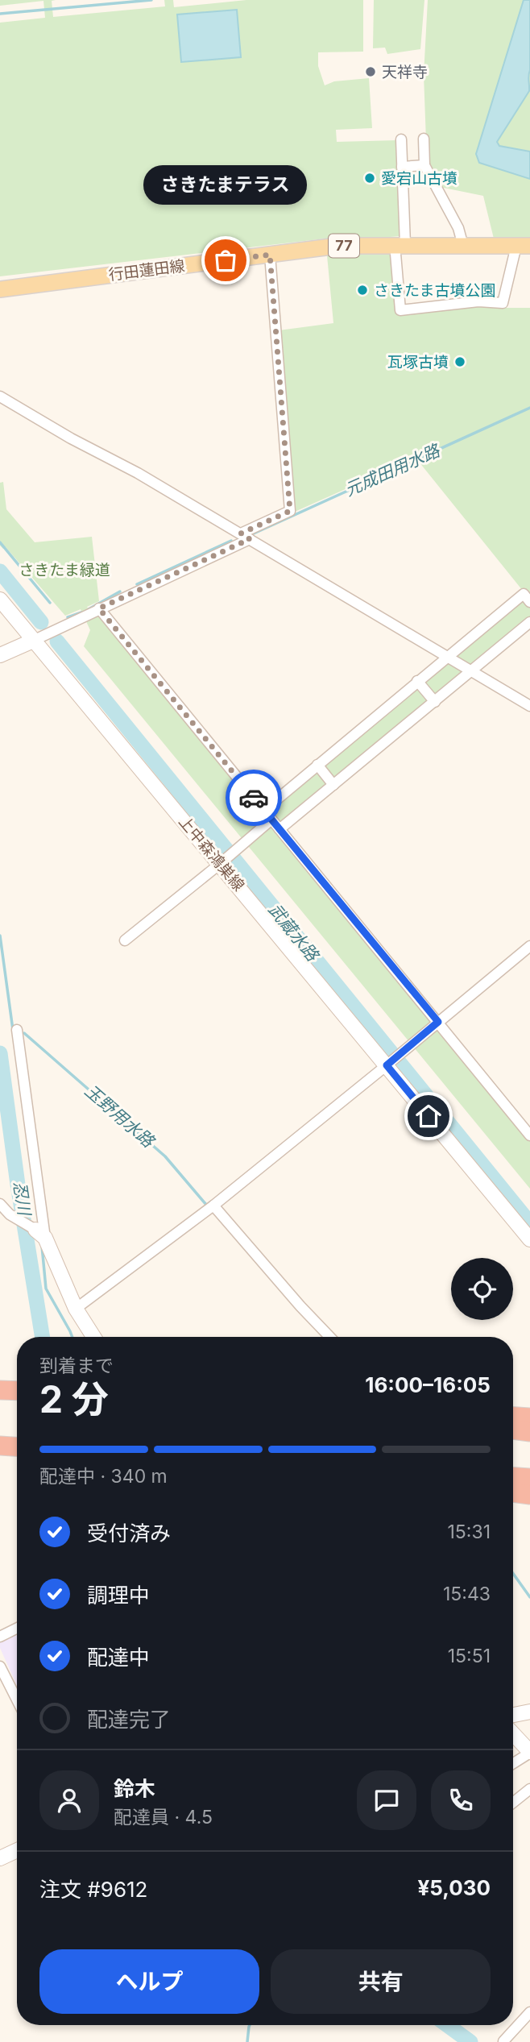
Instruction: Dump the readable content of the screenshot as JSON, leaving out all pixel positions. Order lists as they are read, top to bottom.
{
  "streets": {
    "main road": ["77", "行田蓮田線", "上中森鴻巣線"]
  },
  "water": [
    "元成田用水路",
    "武蔵水路",
    "玉野用水路",
    "忍川"
  ],
  "parks": ["さきたま緑道"],
  "places": [
    "天祥寺",
    "愛宕山古墳",
    "さきたまテラス",
    "さきたま古墳公園",
    "瓦塚古墳"
  ],
  "page": {
    "bubble": "さきたまテラス",
    "heading": ["2 分", "到着まで", "16:00–16:05"],
    "panel": [
      "鈴木",
      "配達員 · 4.5",
      "注文 #9612",
      "¥5,030"
    ],
    "bar": "配達中 · 340 m",
    "list": [
      ["受付済み", "15:31"],
      ["調理中", "15:43"],
      ["配達中", "15:51"],
      "配達完了"
    ],
    "buttons": ["ヘルプ", "共有"]
  }
}
